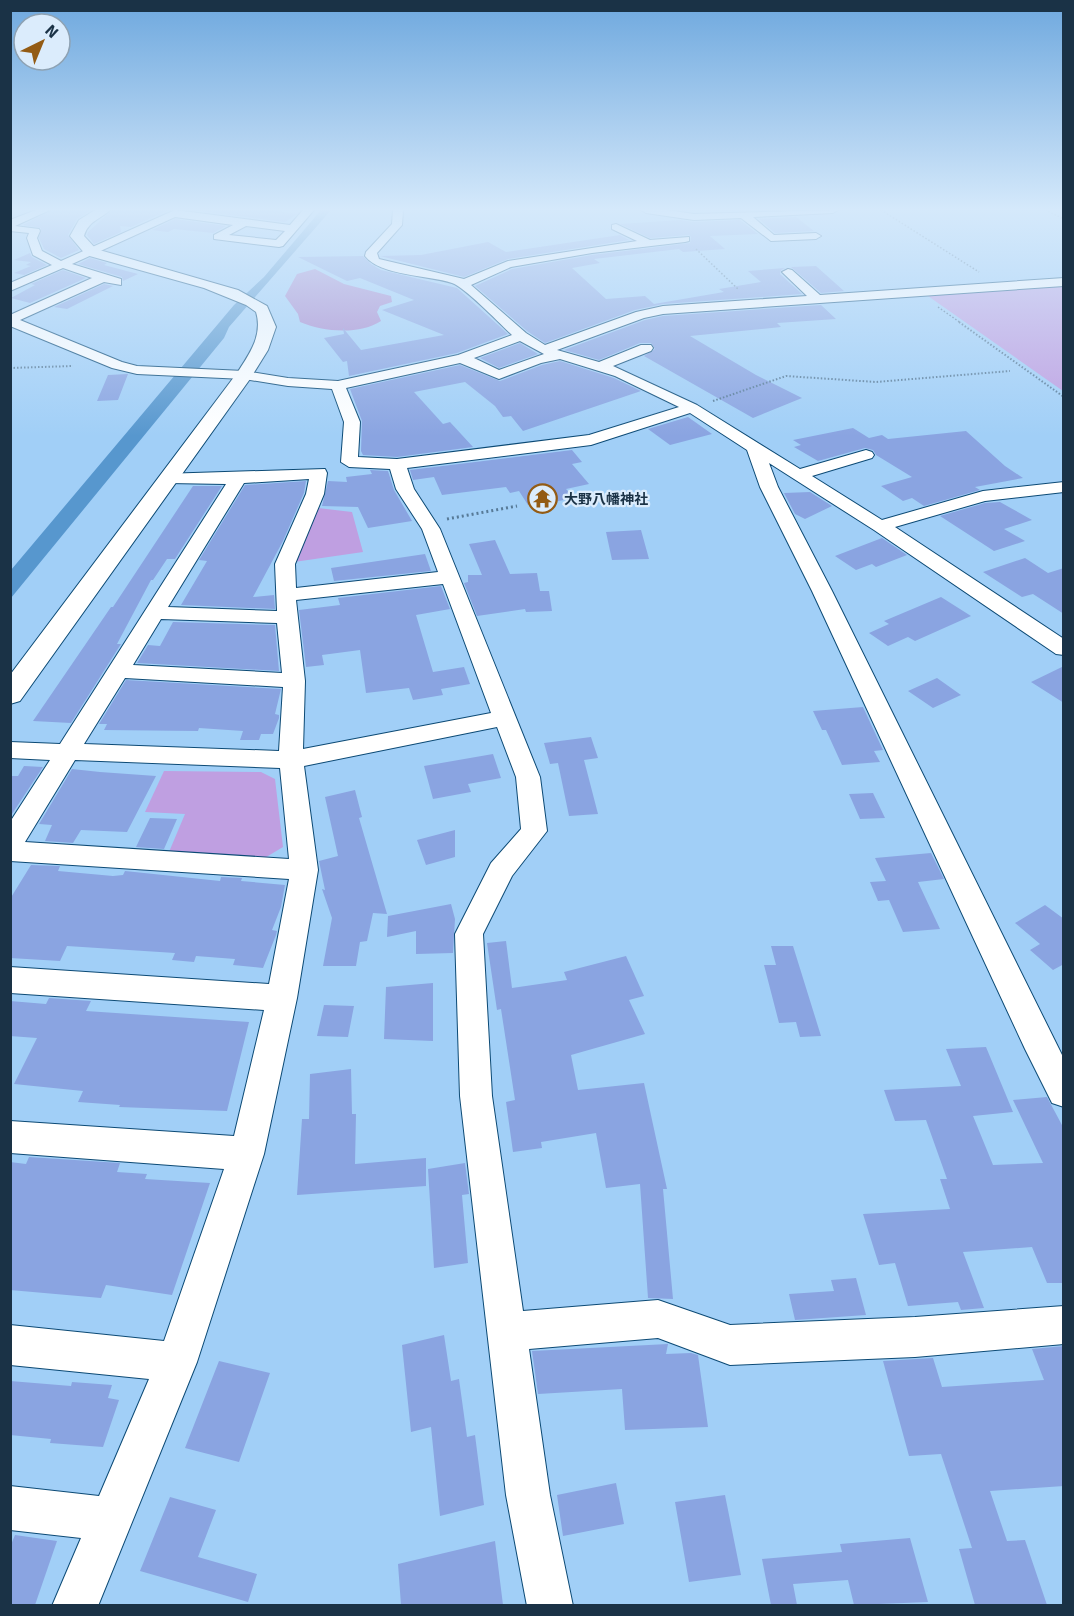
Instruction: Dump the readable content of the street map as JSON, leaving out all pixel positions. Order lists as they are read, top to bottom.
{
  "places": {
    "temple": ["大野八幡神社"]
  },
  "north": "top right"
}
